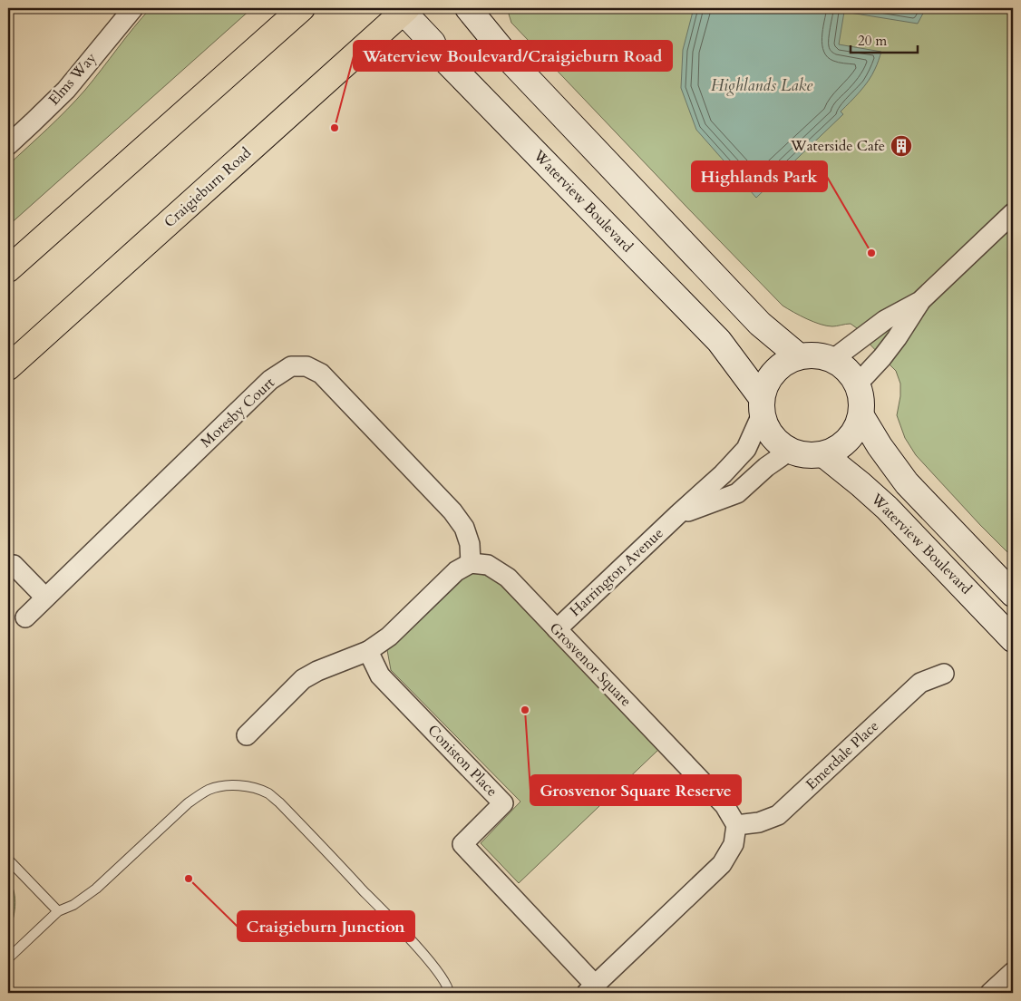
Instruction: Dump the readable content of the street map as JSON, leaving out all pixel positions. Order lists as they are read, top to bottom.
{
  "streets": {
    "main road": ["Craigieburn Road"],
    "street": [
      "Elms Way",
      "Waterview Boulevard",
      "Moresby Court",
      "Harrington Avenue",
      "Grosvenor Square",
      "Emerdale Place",
      "Coniston Place"
    ]
  },
  "crossings": [
    ["Craigieburn Road", "Waterview Boulevard"],
    ["Waterview Boulevard", "Harrington Avenue"],
    ["Moresby Court", "Grosvenor Square"],
    ["Harrington Avenue", "Grosvenor Square"],
    ["Grosvenor Square", "Emerdale Place"]
  ],
  "water": ["Highlands Lake"],
  "places": {
    "other": [
      "Waterview Boulevard/Craigieburn Road",
      "Highlands Park",
      "Grosvenor Square Reserve",
      "Craigieburn Junction"
    ],
    "building": ["Waterside Cafe"]
  },
  "scale_bar": "20 m"
}
